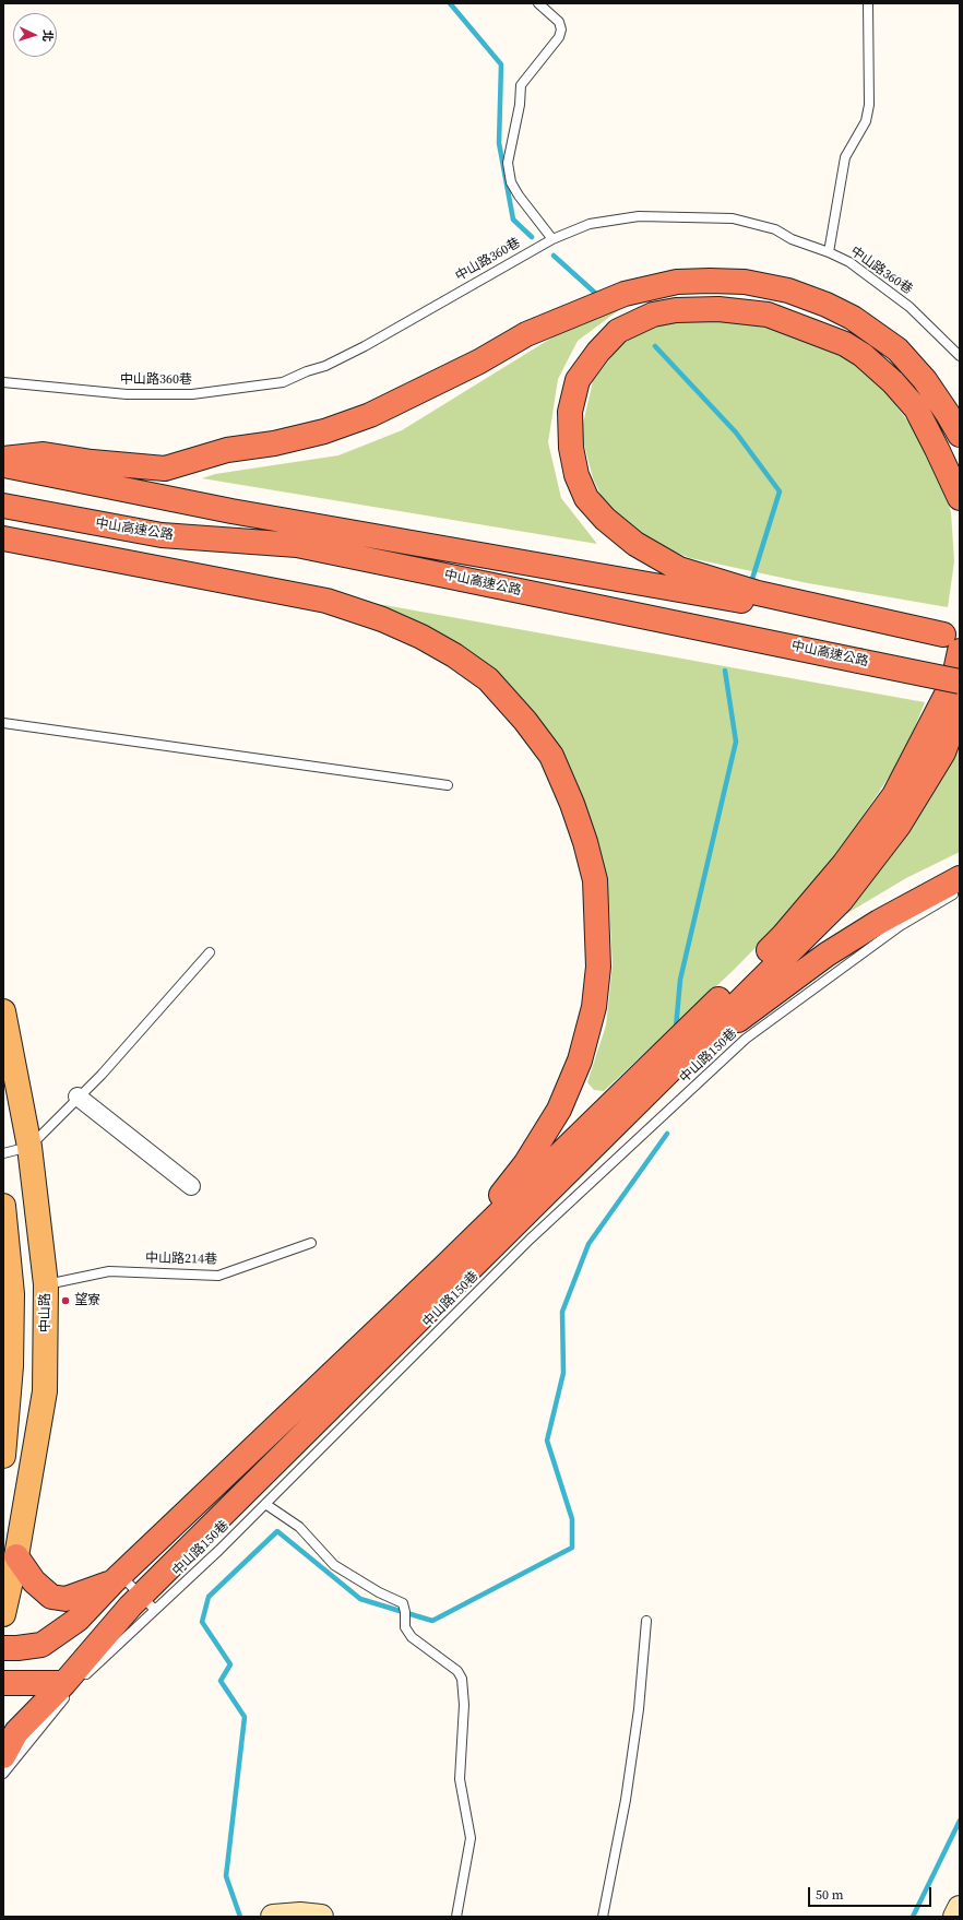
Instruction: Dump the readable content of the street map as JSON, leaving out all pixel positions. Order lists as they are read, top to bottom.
{
  "streets": {
    "highway": ["中山高速公路"],
    "main road": ["中山路"],
    "lane": ["中山路360巷", "中山路150巷", "中山路214巷"]
  },
  "crossings": [
    ["中山路214巷", "中山路"]
  ],
  "places": ["望寮"],
  "scale_bar": "50 m",
  "north": "right"
}
